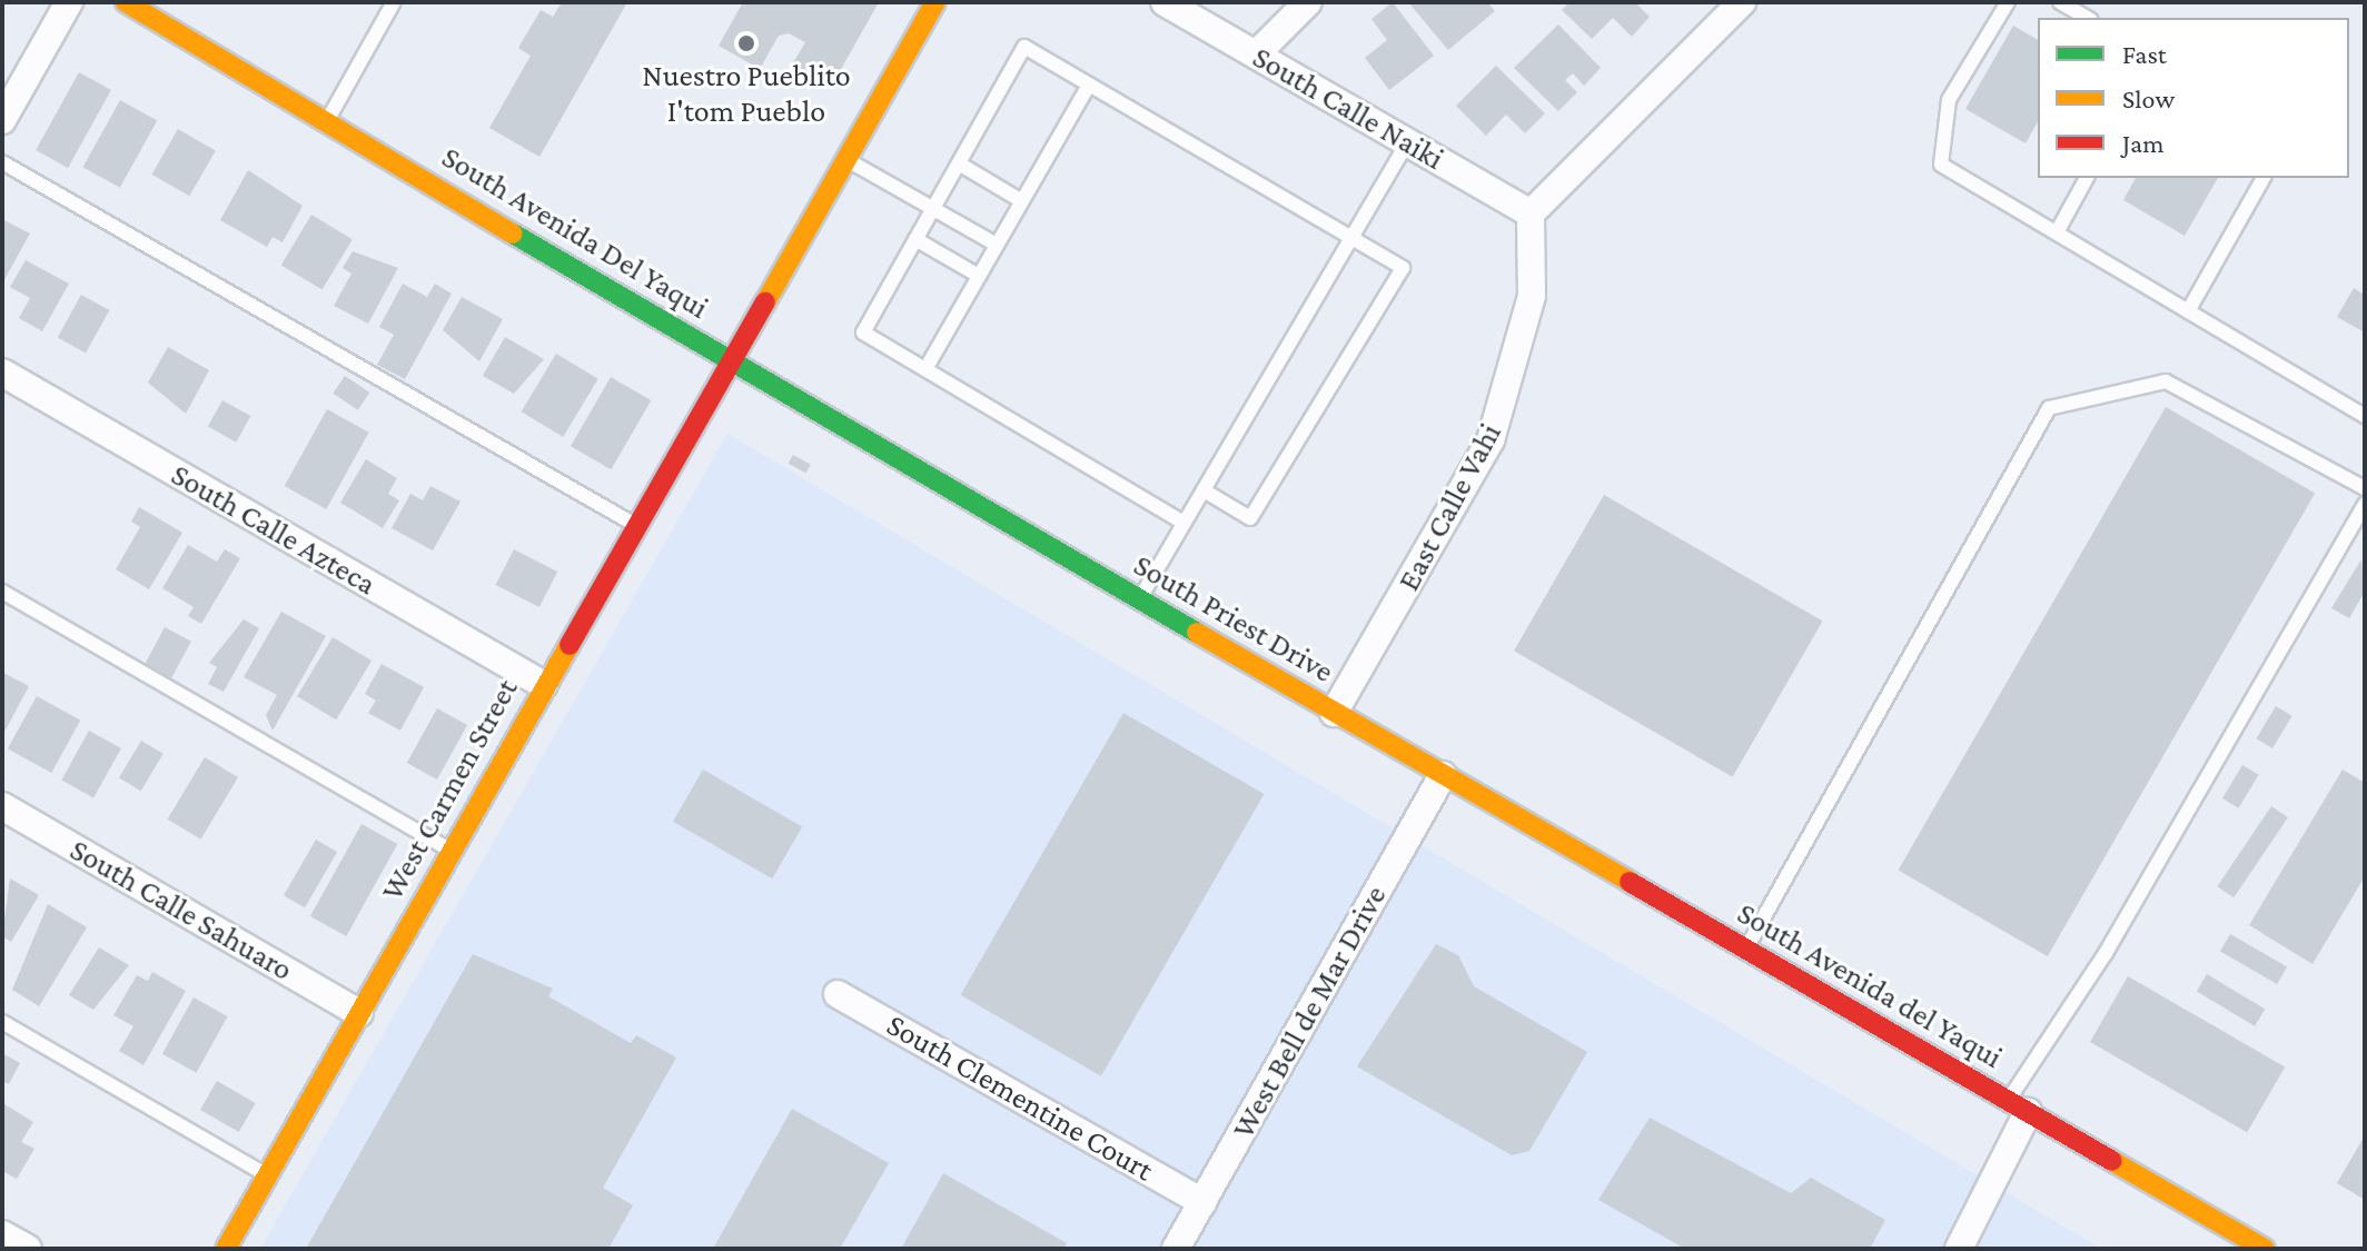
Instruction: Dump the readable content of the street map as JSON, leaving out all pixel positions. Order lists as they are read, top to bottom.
{
  "streets": {
    "street": [
      "South Calle Naiki",
      "South Avenida Del Yaqui",
      "East Calle Vahi",
      "South Calle Azteca",
      "South Priest Drive",
      "West Carmen Street",
      "South Calle Sahuaro",
      "South Avenida del Yaqui",
      "West Bell de Mar Drive",
      "South Clementine Court"
    ]
  },
  "crossings": [
    ["South Calle Naiki", "East Calle Vahi"],
    ["South Avenida Del Yaqui", "South Priest Drive"],
    ["South Avenida Del Yaqui", "West Carmen Street"],
    ["East Calle Vahi", "South Priest Drive"],
    ["South Calle Azteca", "West Carmen Street"],
    ["South Priest Drive", "South Avenida del Yaqui"],
    ["South Priest Drive", "West Bell de Mar Drive"],
    ["West Carmen Street", "South Calle Sahuaro"],
    ["South Avenida del Yaqui", "West Bell de Mar Drive"],
    ["West Bell de Mar Drive", "South Clementine Court"]
  ],
  "places": ["Nuestro Pueblito I'tom Pueblo"],
  "legend": ["Fast", "Slow", "Jam"]
}
